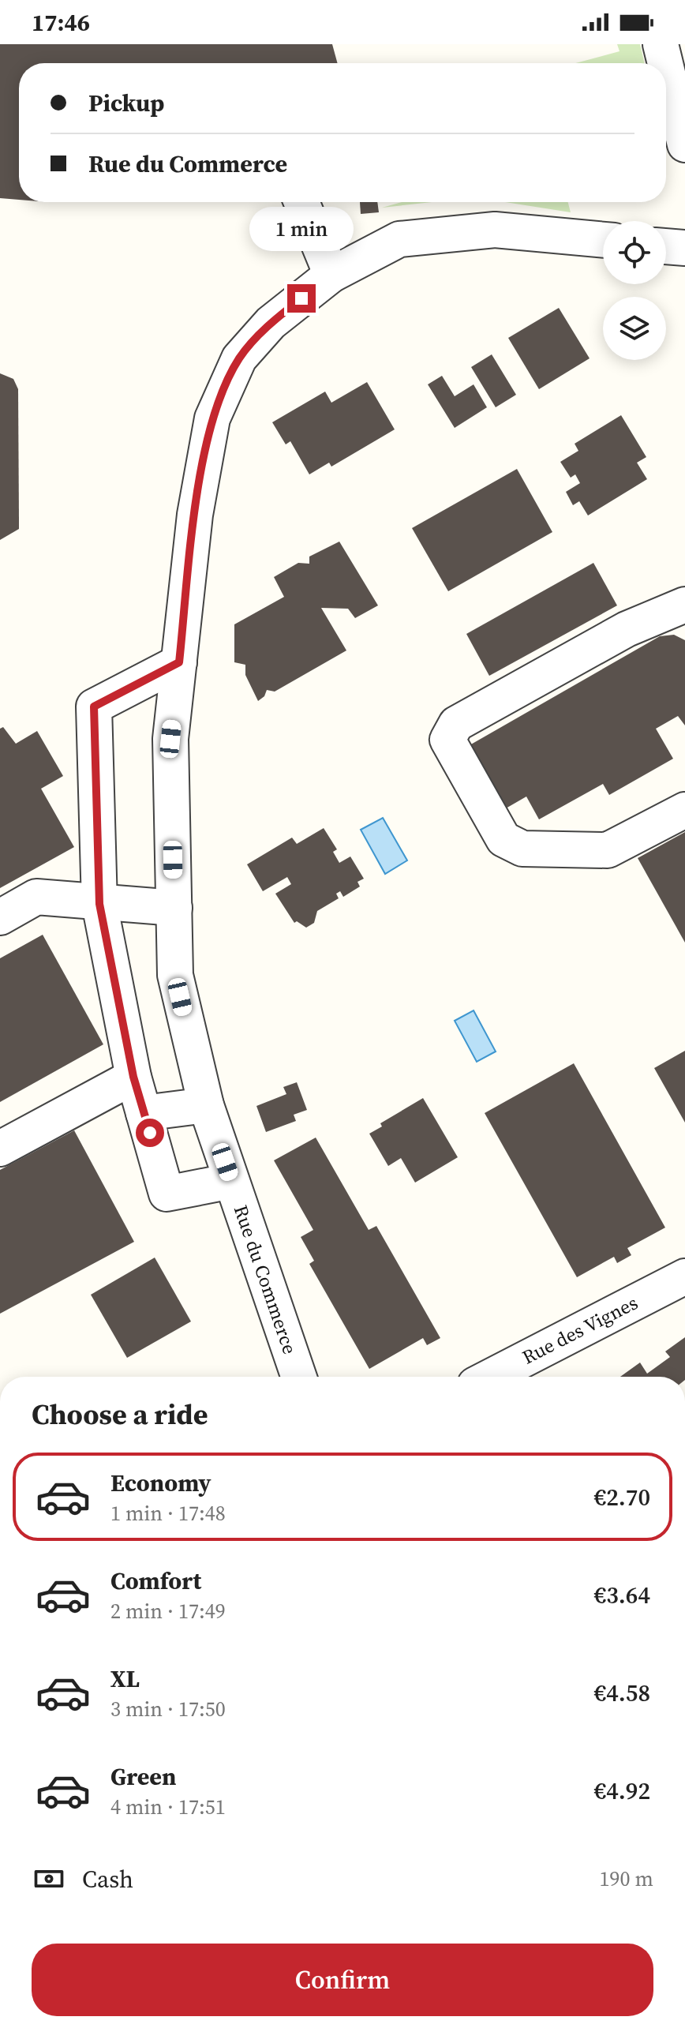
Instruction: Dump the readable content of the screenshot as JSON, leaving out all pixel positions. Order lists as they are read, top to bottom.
{
  "streets": {
    "street": ["Rue du Commerce", "Rue des Vignes"]
  },
  "page": {
    "status": "17:46",
    "banner": ["Pickup", "Rue du Commerce"],
    "bubble": "1 min",
    "heading": "Choose a ride",
    "list": [
      {
        "name": "Economy",
        "note": "1 min · 17:48",
        "value": "€2.70"
      },
      {
        "name": "Comfort",
        "note": "2 min · 17:49",
        "value": "€3.64"
      },
      {
        "name": "XL",
        "note": "3 min · 17:50",
        "value": "€4.58"
      },
      {
        "name": "Green",
        "note": "4 min · 17:51",
        "value": "€4.92"
      }
    ],
    "pay": ["Cash", "190 m"],
    "buttons": "Confirm"
  }
}
